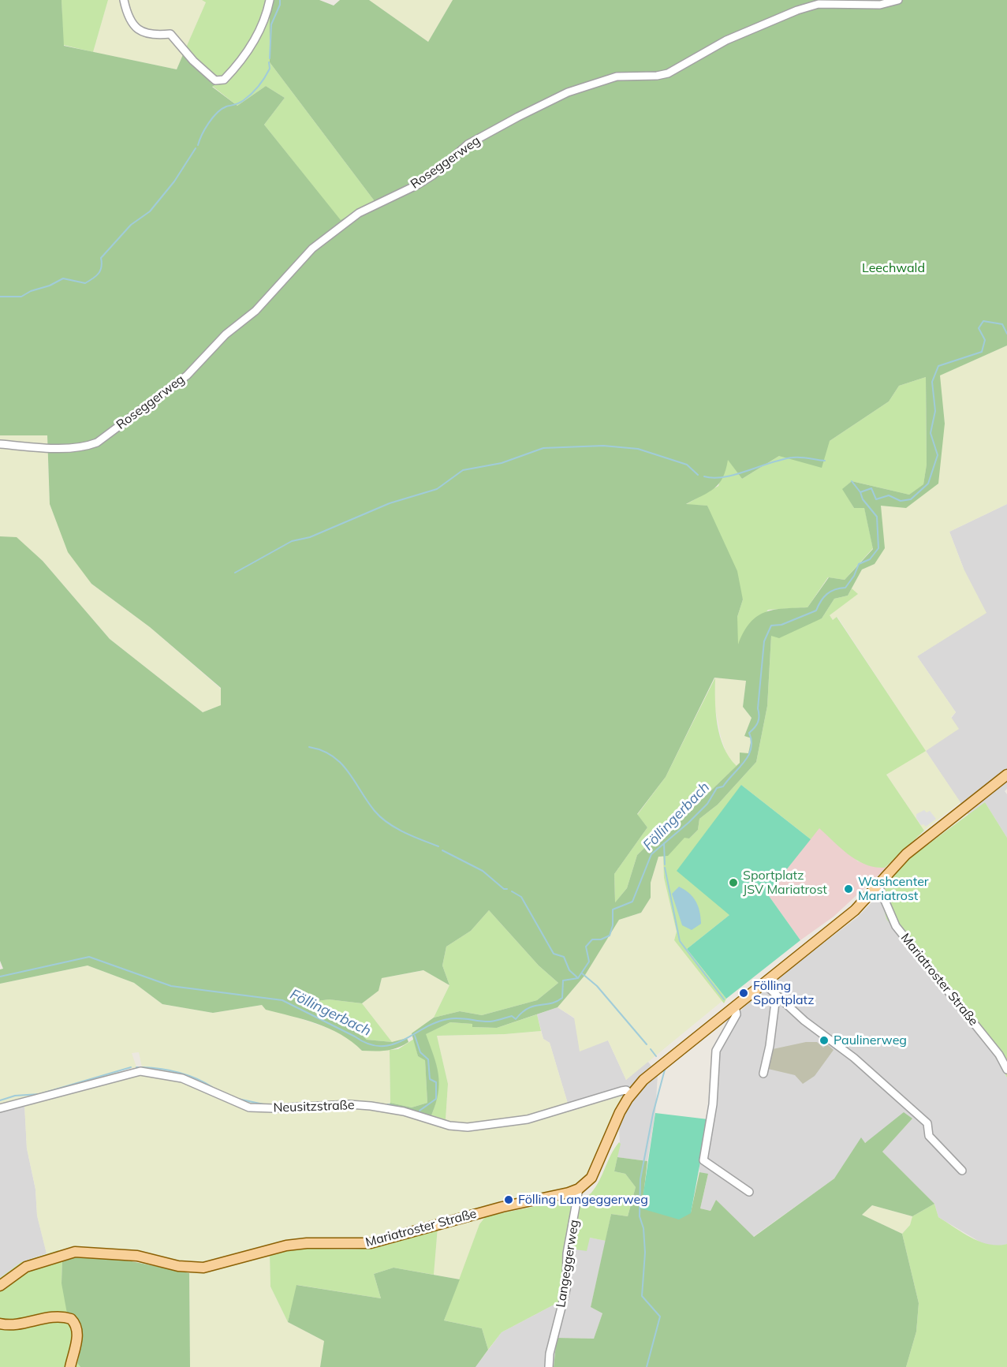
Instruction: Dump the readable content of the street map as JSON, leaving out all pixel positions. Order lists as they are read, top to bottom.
{
  "streets": {
    "main road": ["Mariatroster Straße"],
    "street": ["Roseggerweg", "Neusitzstraße", "Langeggerweg"]
  },
  "crossings": [
    ["Mariatroster Straße", "Neusitzstraße"],
    ["Mariatroster Straße", "Langeggerweg"]
  ],
  "water": ["Föllingerbach"],
  "parks": ["Leechwald"],
  "places": [
    "Sportplatz JSV Mariatrost",
    "Washcenter Mariatrost",
    "Fölling Sportplatz",
    "Paulinerweg",
    "Fölling Langeggerweg"
  ]
}
